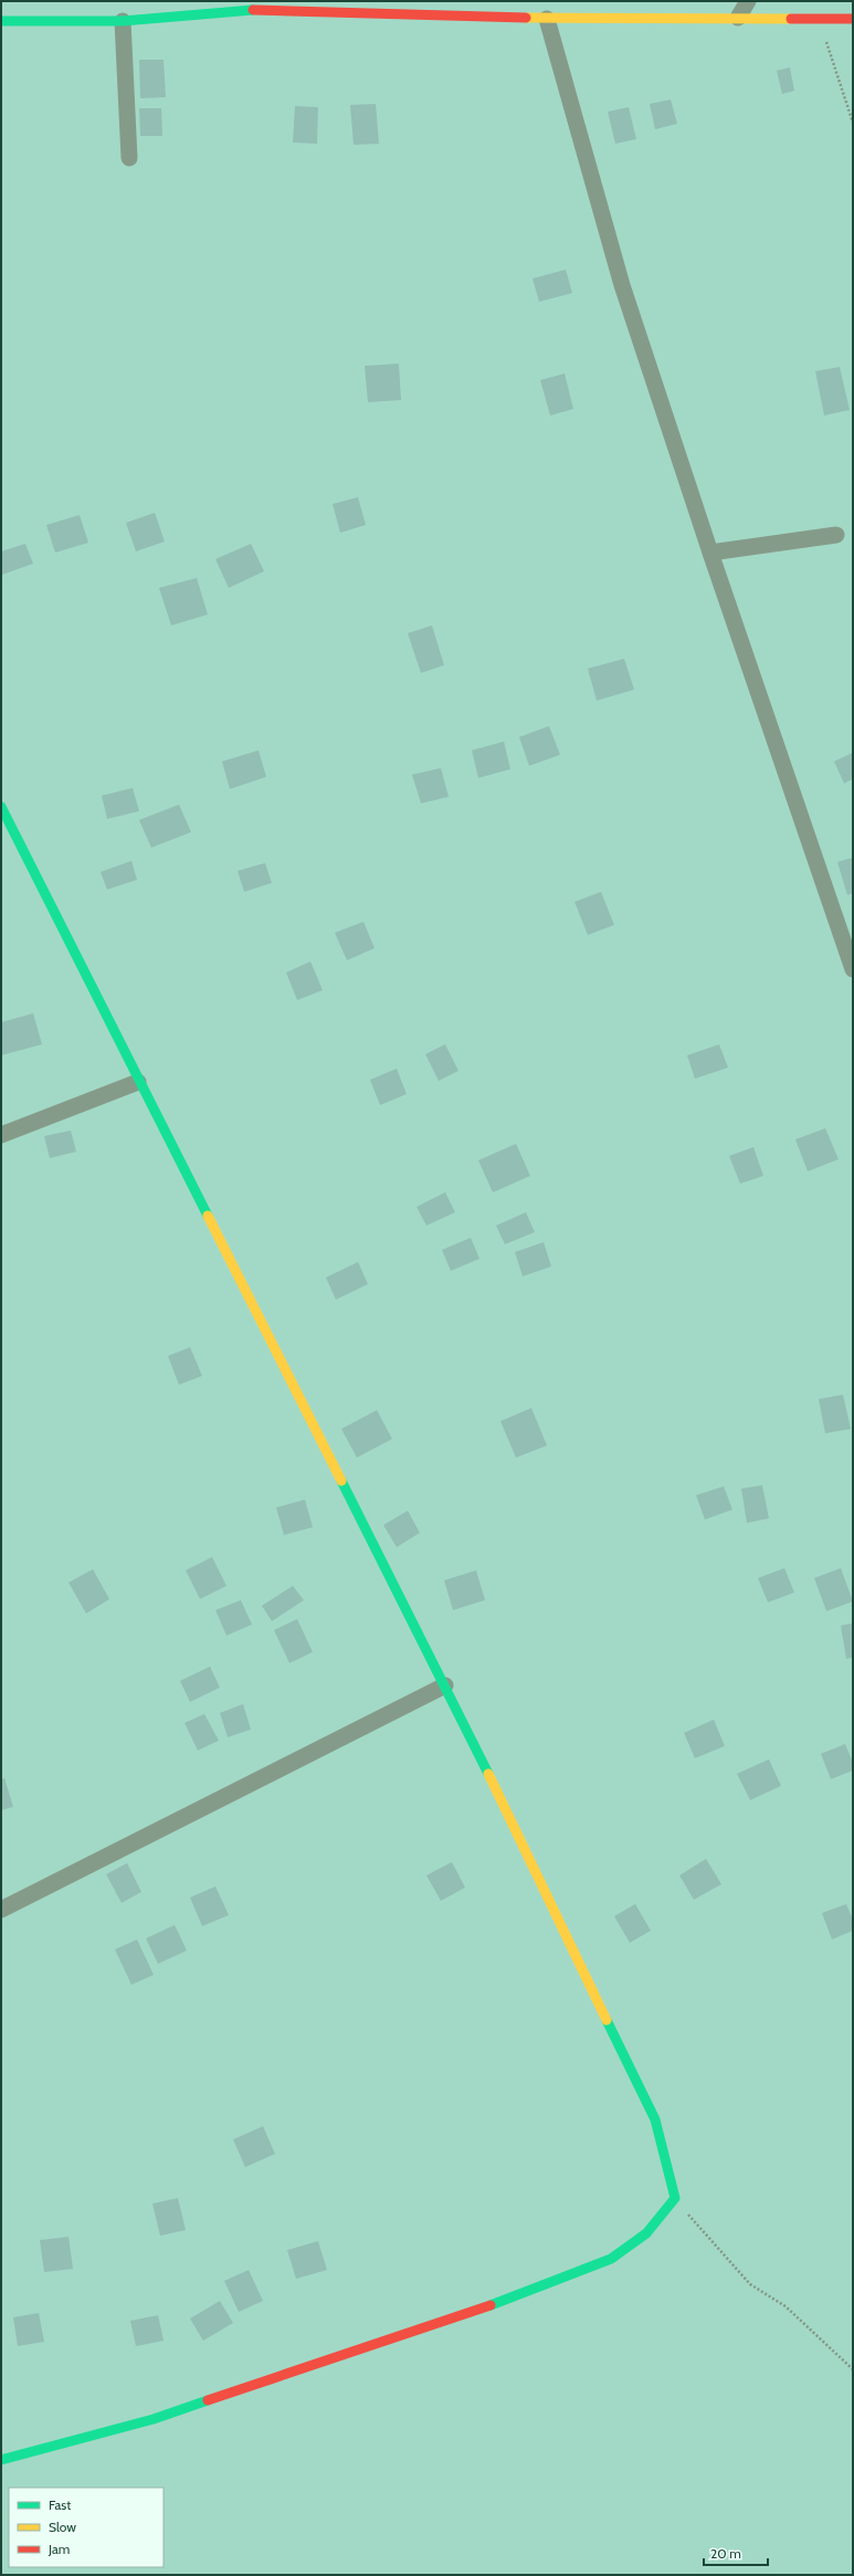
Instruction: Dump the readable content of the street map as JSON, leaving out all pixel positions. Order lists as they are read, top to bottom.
{
  "legend": ["Fast", "Slow", "Jam"],
  "scale_bar": "20 m"
}
